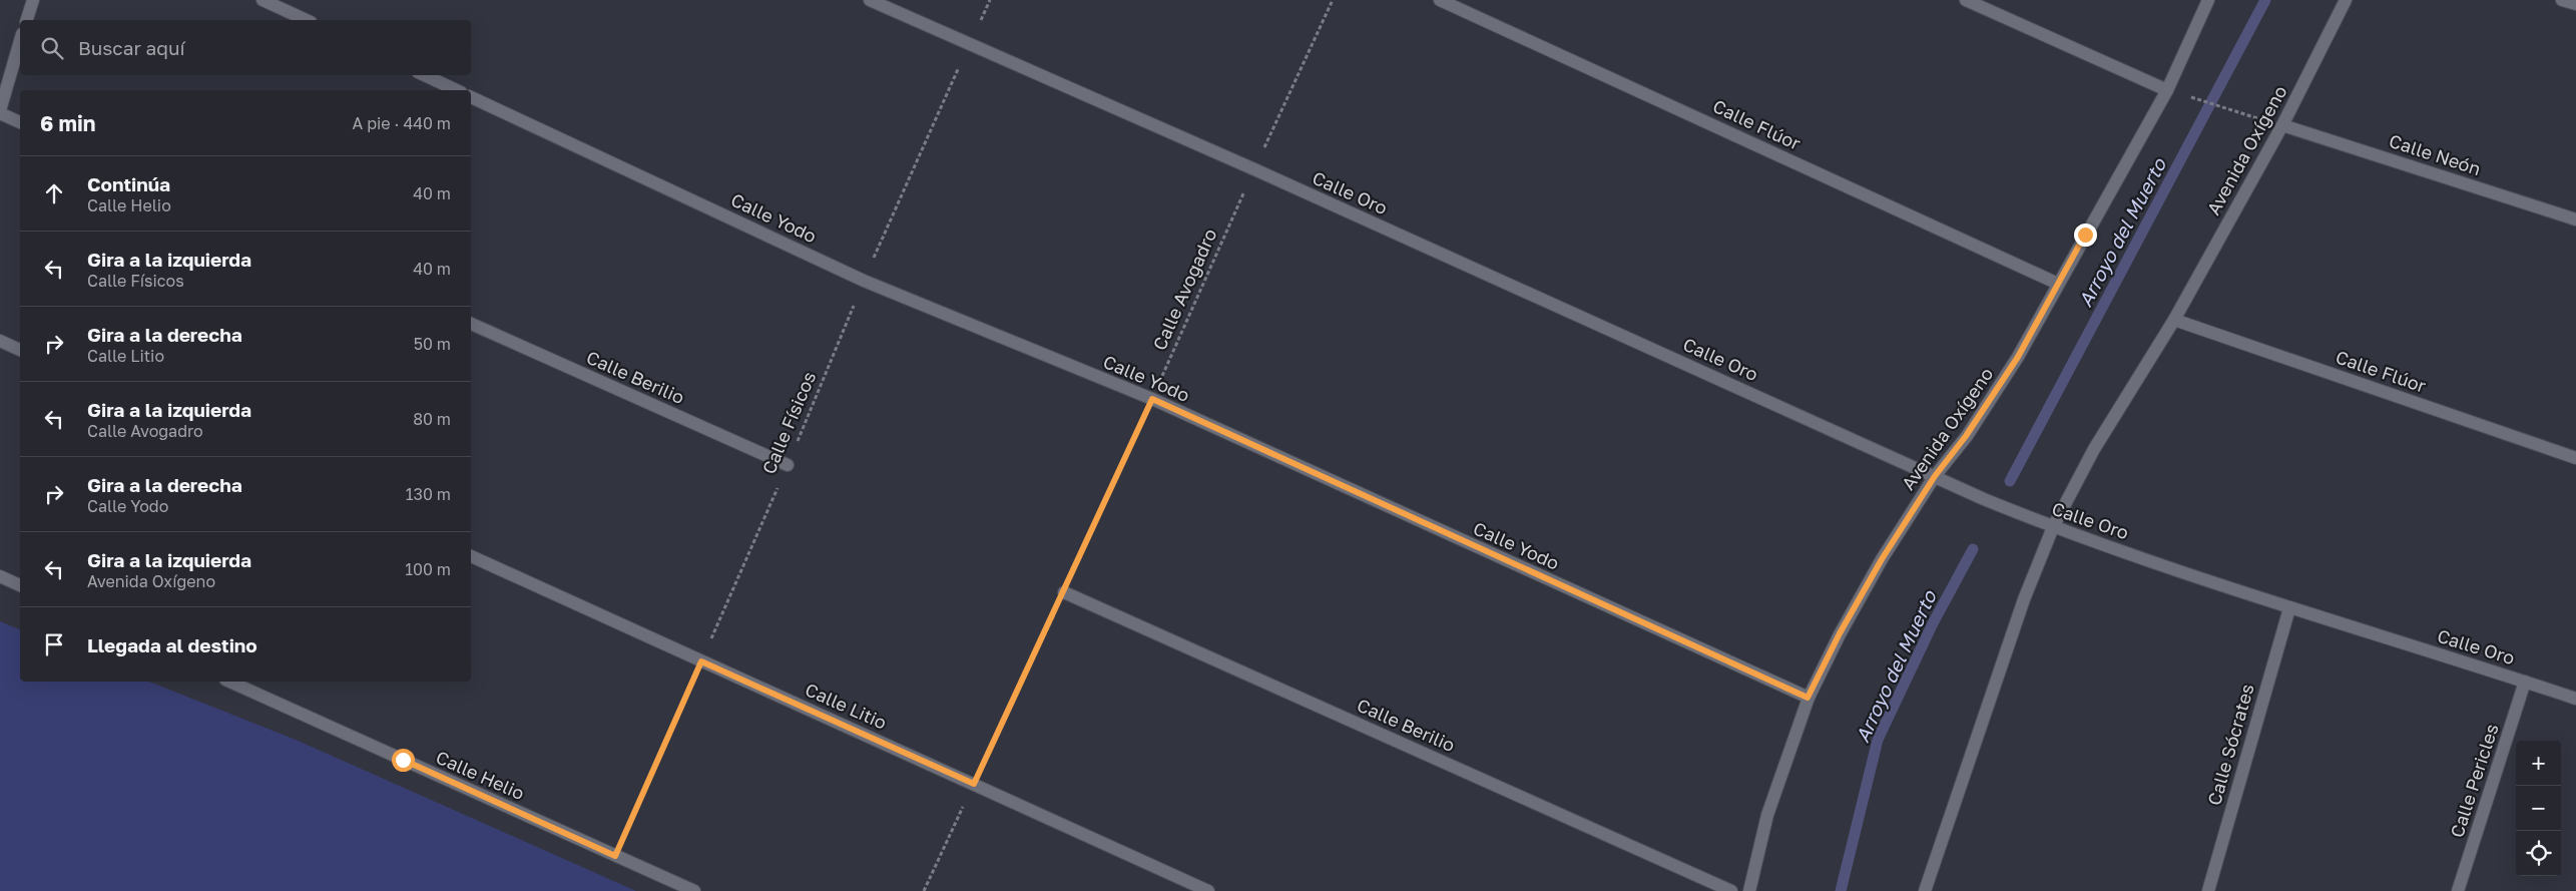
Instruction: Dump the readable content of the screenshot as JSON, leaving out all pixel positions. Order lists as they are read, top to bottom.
{
  "streets": {
    "street": [
      "Calle Flúor",
      "Avenida Oxígeno",
      "Calle Neón",
      "Calle Oro",
      "Calle Yodo",
      "Calle Berilio",
      "Calle Litio",
      "Calle Sócrates",
      "Calle Helio",
      "Calle Pericles"
    ],
    "path": ["Calle Avogadro", "Calle Físicos"]
  },
  "crossings": [
    ["Calle Flúor", "Avenida Oxígeno"],
    ["Avenida Oxígeno", "Calle Neón"],
    ["Avenida Oxígeno", "Calle Oro"],
    ["Avenida Oxígeno", "Calle Yodo"],
    ["Calle Oro", "Calle Avogadro"],
    ["Calle Oro", "Calle Físicos"],
    ["Calle Oro", "Calle Sócrates"],
    ["Calle Oro", "Calle Pericles"],
    ["Calle Yodo", "Calle Avogadro"],
    ["Calle Yodo", "Calle Físicos"],
    ["Calle Avogadro", "Calle Berilio"],
    ["Calle Avogadro", "Calle Litio"],
    ["Calle Berilio", "Calle Físicos"],
    ["Calle Físicos", "Calle Litio"],
    ["Calle Físicos", "Calle Helio"]
  ],
  "water": ["Arroyo del Muerto"],
  "page": {
    "search": "Buscar aquí",
    "heading": ["6 min", "A pie · 440 m"],
    "list": [
      ["Continúa", "Calle Helio", "40 m"],
      ["Gira a la izquierda", "Calle Físicos", "40 m"],
      ["Gira a la derecha", "Calle Litio", "50 m"],
      ["Gira a la izquierda", "Calle Avogadro", "80 m"],
      ["Gira a la derecha", "Calle Yodo", "130 m"],
      ["Gira a la izquierda", "Avenida Oxígeno", "100 m"],
      "Llegada al destino"
    ],
    "map_buttons": ["+", "−"]
  }
}
